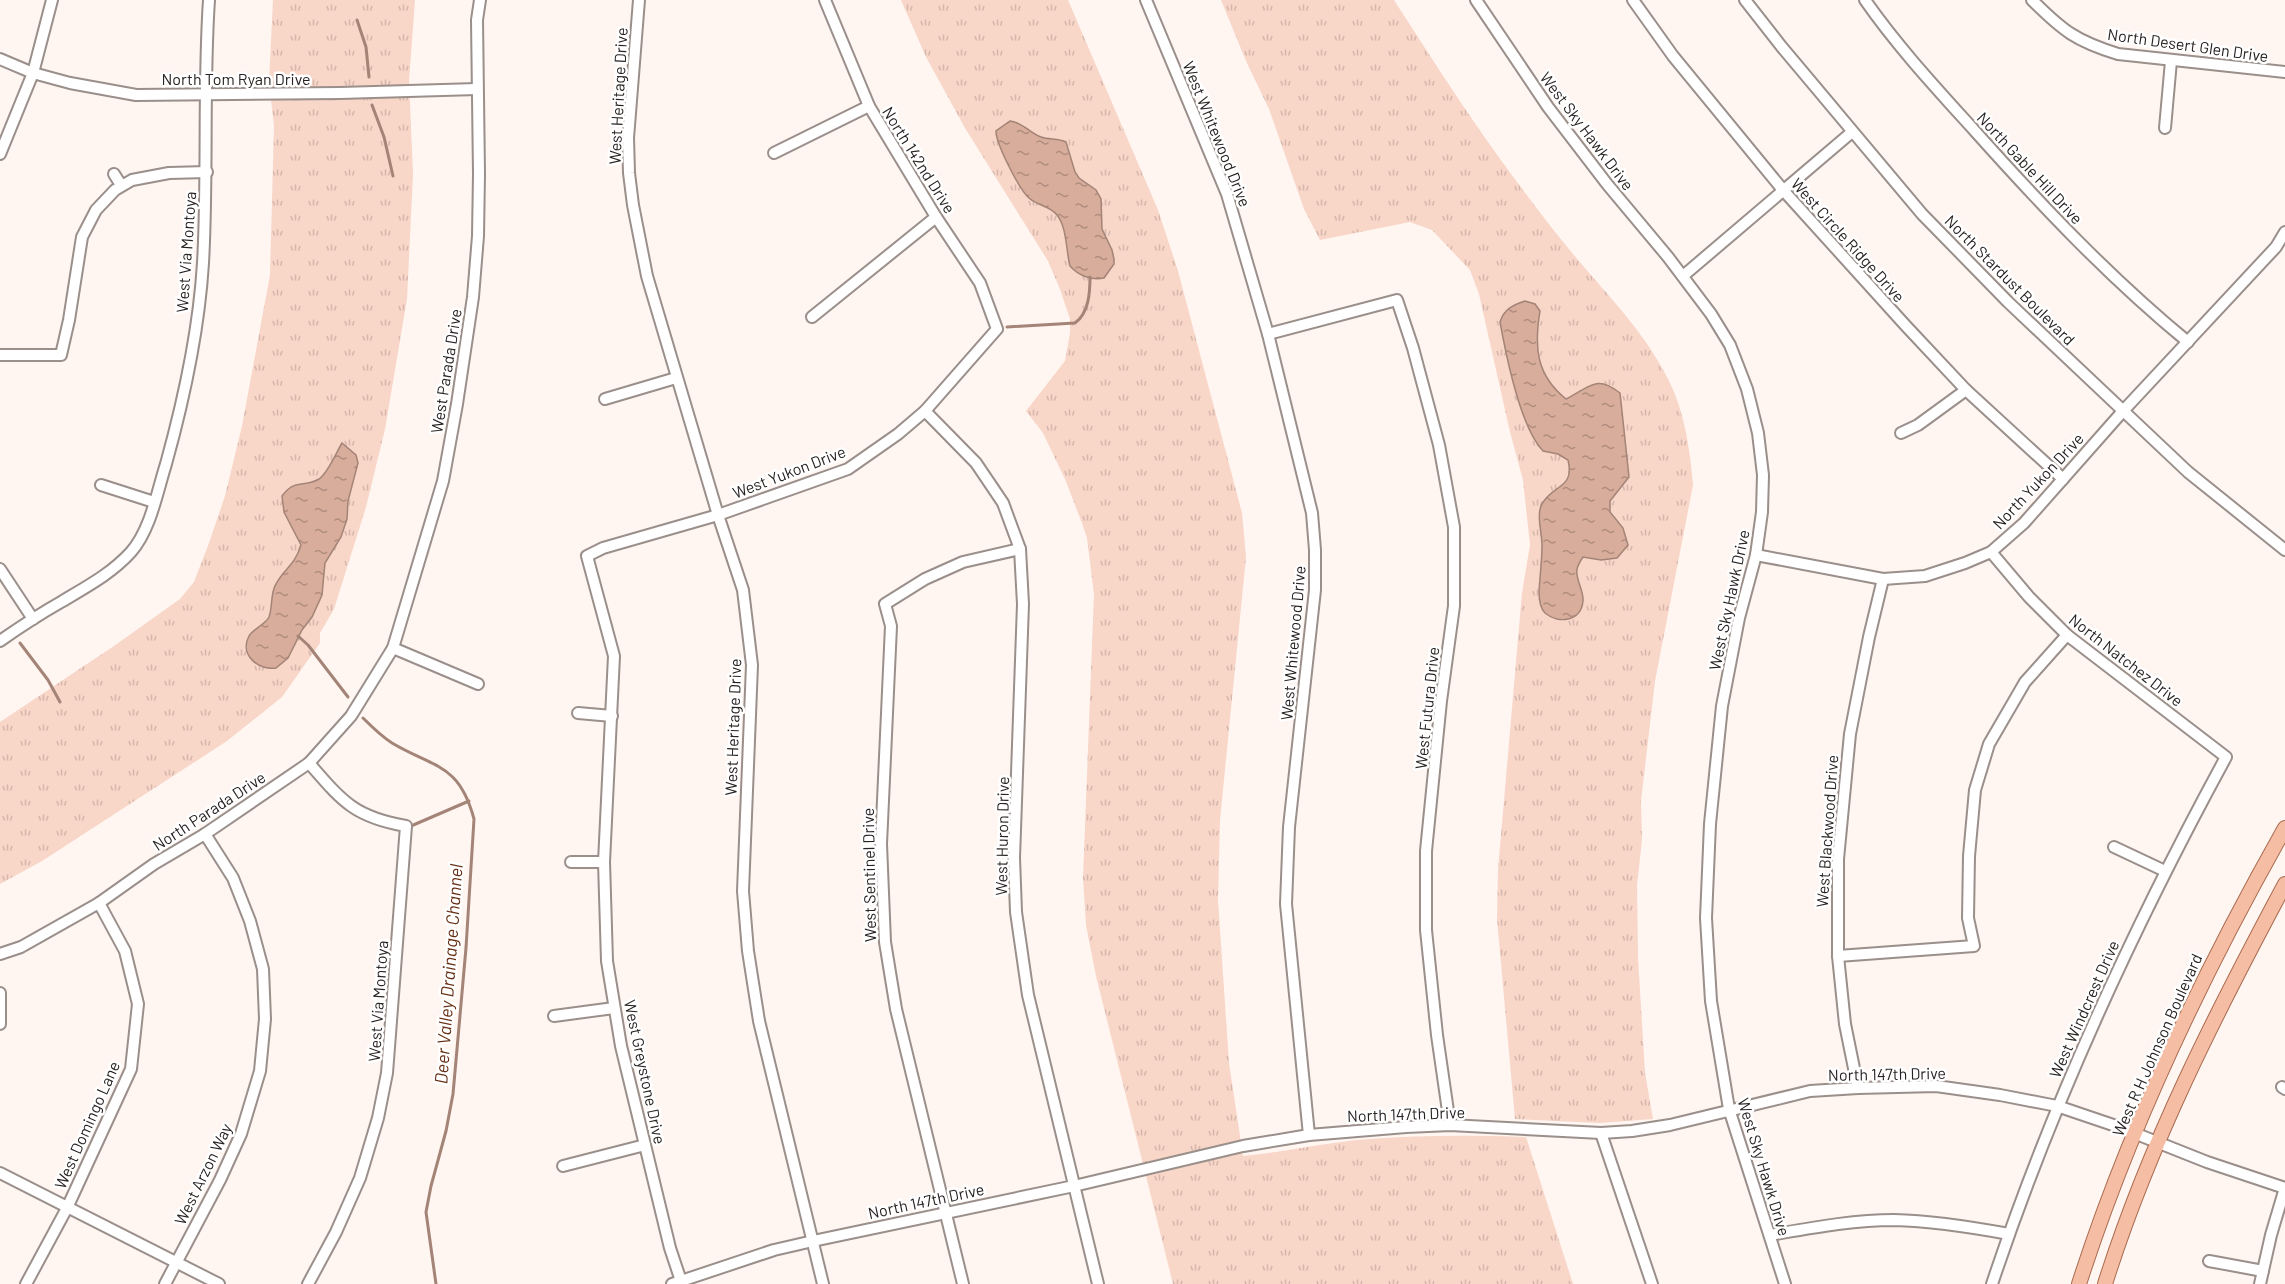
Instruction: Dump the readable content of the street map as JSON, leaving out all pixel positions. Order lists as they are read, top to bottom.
{
  "streets": {
    "main road": ["West R H Johnson Boulevard"],
    "street": [
      "North Desert Glen Drive",
      "North Tom Ryan Drive",
      "West Heritage Drive",
      "West Sky Hawk Drive",
      "West Whitewood Drive",
      "North 142nd Drive",
      "North Gable Hill Drive",
      "West Circle Ridge Drive",
      "West Via Montoya",
      "North Stardust Boulevard",
      "West Parada Drive",
      "West Yukon Drive",
      "North Yukon Drive",
      "North Natchez Drive",
      "West Futura Drive",
      "North Parada Drive",
      "West Blackwood Drive",
      "West Huron Drive",
      "West Sentinel Drive",
      "West Windcrest Drive",
      "West Greystone Drive",
      "North 147th Drive",
      "West Domingo Lane",
      "West Arzon Way"
    ]
  },
  "crossings": [
    ["North Tom Ryan Drive", "West Via Montoya"],
    ["North Tom Ryan Drive", "West Parada Drive"],
    ["West Heritage Drive", "West Yukon Drive"],
    ["West Heritage Drive", "West Greystone Drive"],
    ["West Heritage Drive", "North 147th Drive"],
    ["West Sky Hawk Drive", "North Yukon Drive"],
    ["West Sky Hawk Drive", "North 147th Drive"],
    ["West Whitewood Drive", "West Futura Drive"],
    ["West Whitewood Drive", "North 147th Drive"],
    ["North 142nd Drive", "West Yukon Drive"],
    ["West Circle Ridge Drive", "North Yukon Drive"],
    ["West Via Montoya", "North Parada Drive"],
    ["North Stardust Boulevard", "North Yukon Drive"],
    ["West Parada Drive", "North Parada Drive"],
    ["West Yukon Drive", "West Huron Drive"],
    ["West Yukon Drive", "West Greystone Drive"],
    ["North Yukon Drive", "North Natchez Drive"],
    ["North Yukon Drive", "West Blackwood Drive"],
    ["North Natchez Drive", "West Windcrest Drive"],
    ["West Futura Drive", "North 147th Drive"],
    ["North Parada Drive", "West Domingo Lane"],
    ["North Parada Drive", "West Arzon Way"],
    ["West Blackwood Drive", "North 147th Drive"],
    ["West Huron Drive", "West Sentinel Drive"],
    ["West Huron Drive", "North 147th Drive"],
    ["West Sentinel Drive", "North 147th Drive"],
    ["West Windcrest Drive", "North 147th Drive"],
    ["West R H Johnson Boulevard", "North 147th Drive"],
    ["West Greystone Drive", "North 147th Drive"]
  ],
  "water": ["Deer Valley Drainage Channel"]
}
